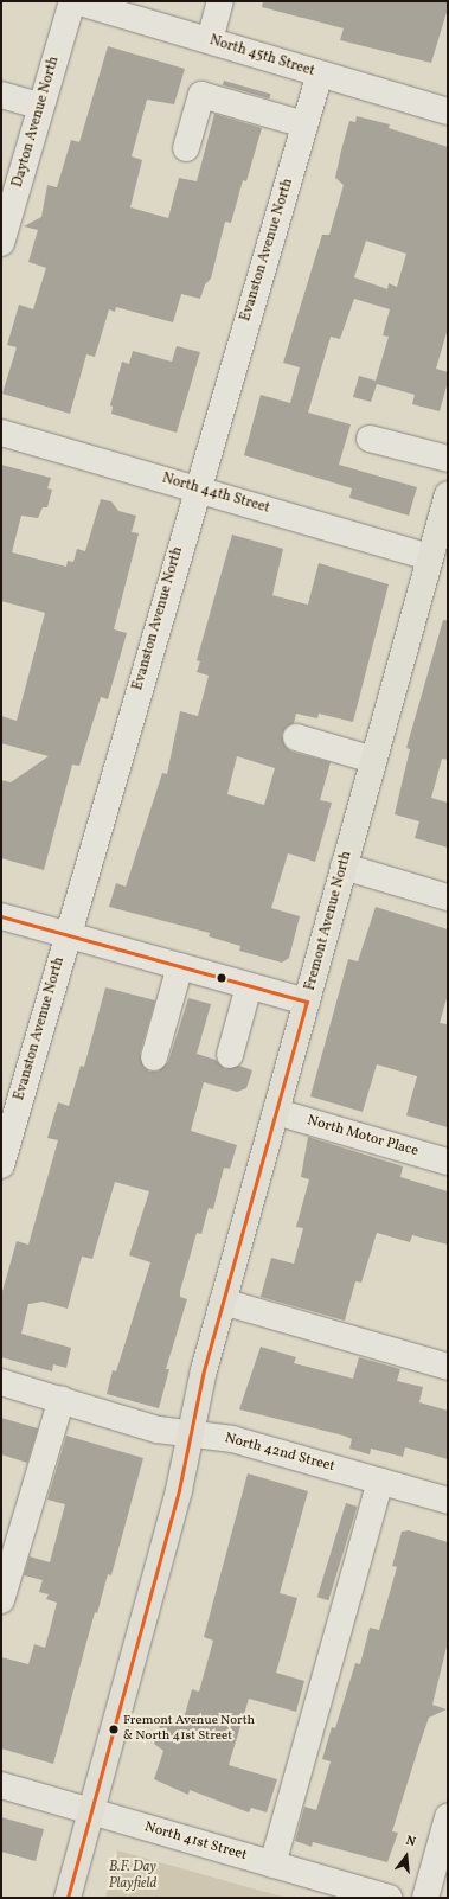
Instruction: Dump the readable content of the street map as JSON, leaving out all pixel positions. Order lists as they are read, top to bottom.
{
  "streets": {
    "main road": ["Fremont Avenue North"],
    "street": [
      "North 45th Street",
      "Dayton Avenue North",
      "Evanston Avenue North",
      "North 44th Street",
      "North Motor Place",
      "North 42nd Street",
      "North 41st Street"
    ]
  },
  "crossings": [
    ["North 45th Street", "Evanston Avenue North"],
    ["Evanston Avenue North", "North 44th Street"],
    ["North 44th Street", "Fremont Avenue North"],
    ["Fremont Avenue North", "North Motor Place"],
    ["Fremont Avenue North", "North 42nd Street"],
    ["Fremont Avenue North", "North 41st Street"]
  ],
  "parks": ["B.F. Day Playfield"],
  "places": ["Fremont Avenue North & North 41st Street"],
  "north": "top"
}
